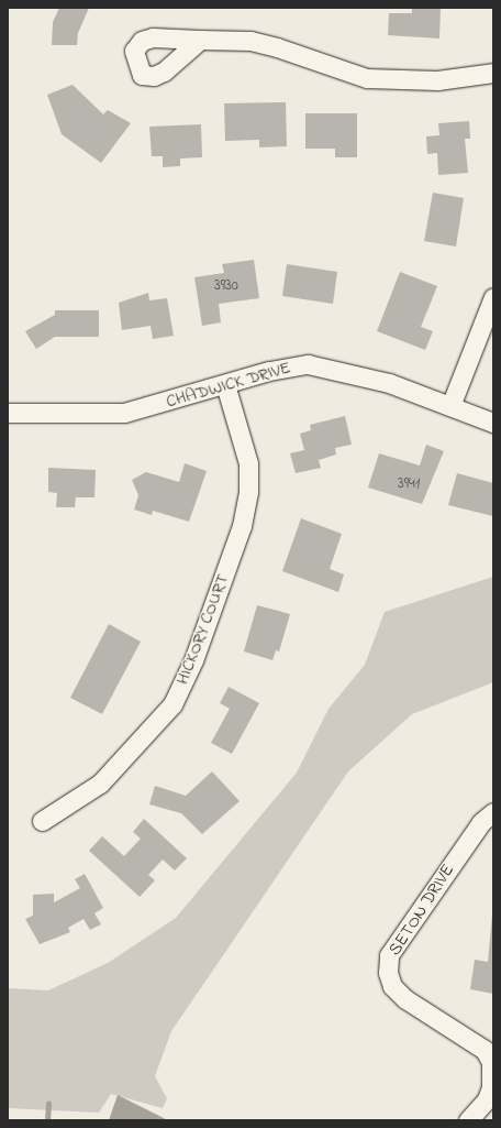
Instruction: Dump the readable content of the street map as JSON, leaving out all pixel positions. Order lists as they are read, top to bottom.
{
  "streets": {
    "street": ["CHADWICK DRIVE", "HICKORY COURT", "SETON DRIVE"]
  },
  "crossings": [
    ["CHADWICK DRIVE", "HICKORY COURT"]
  ],
  "house_numbers": ["3930", "3941"]
}
